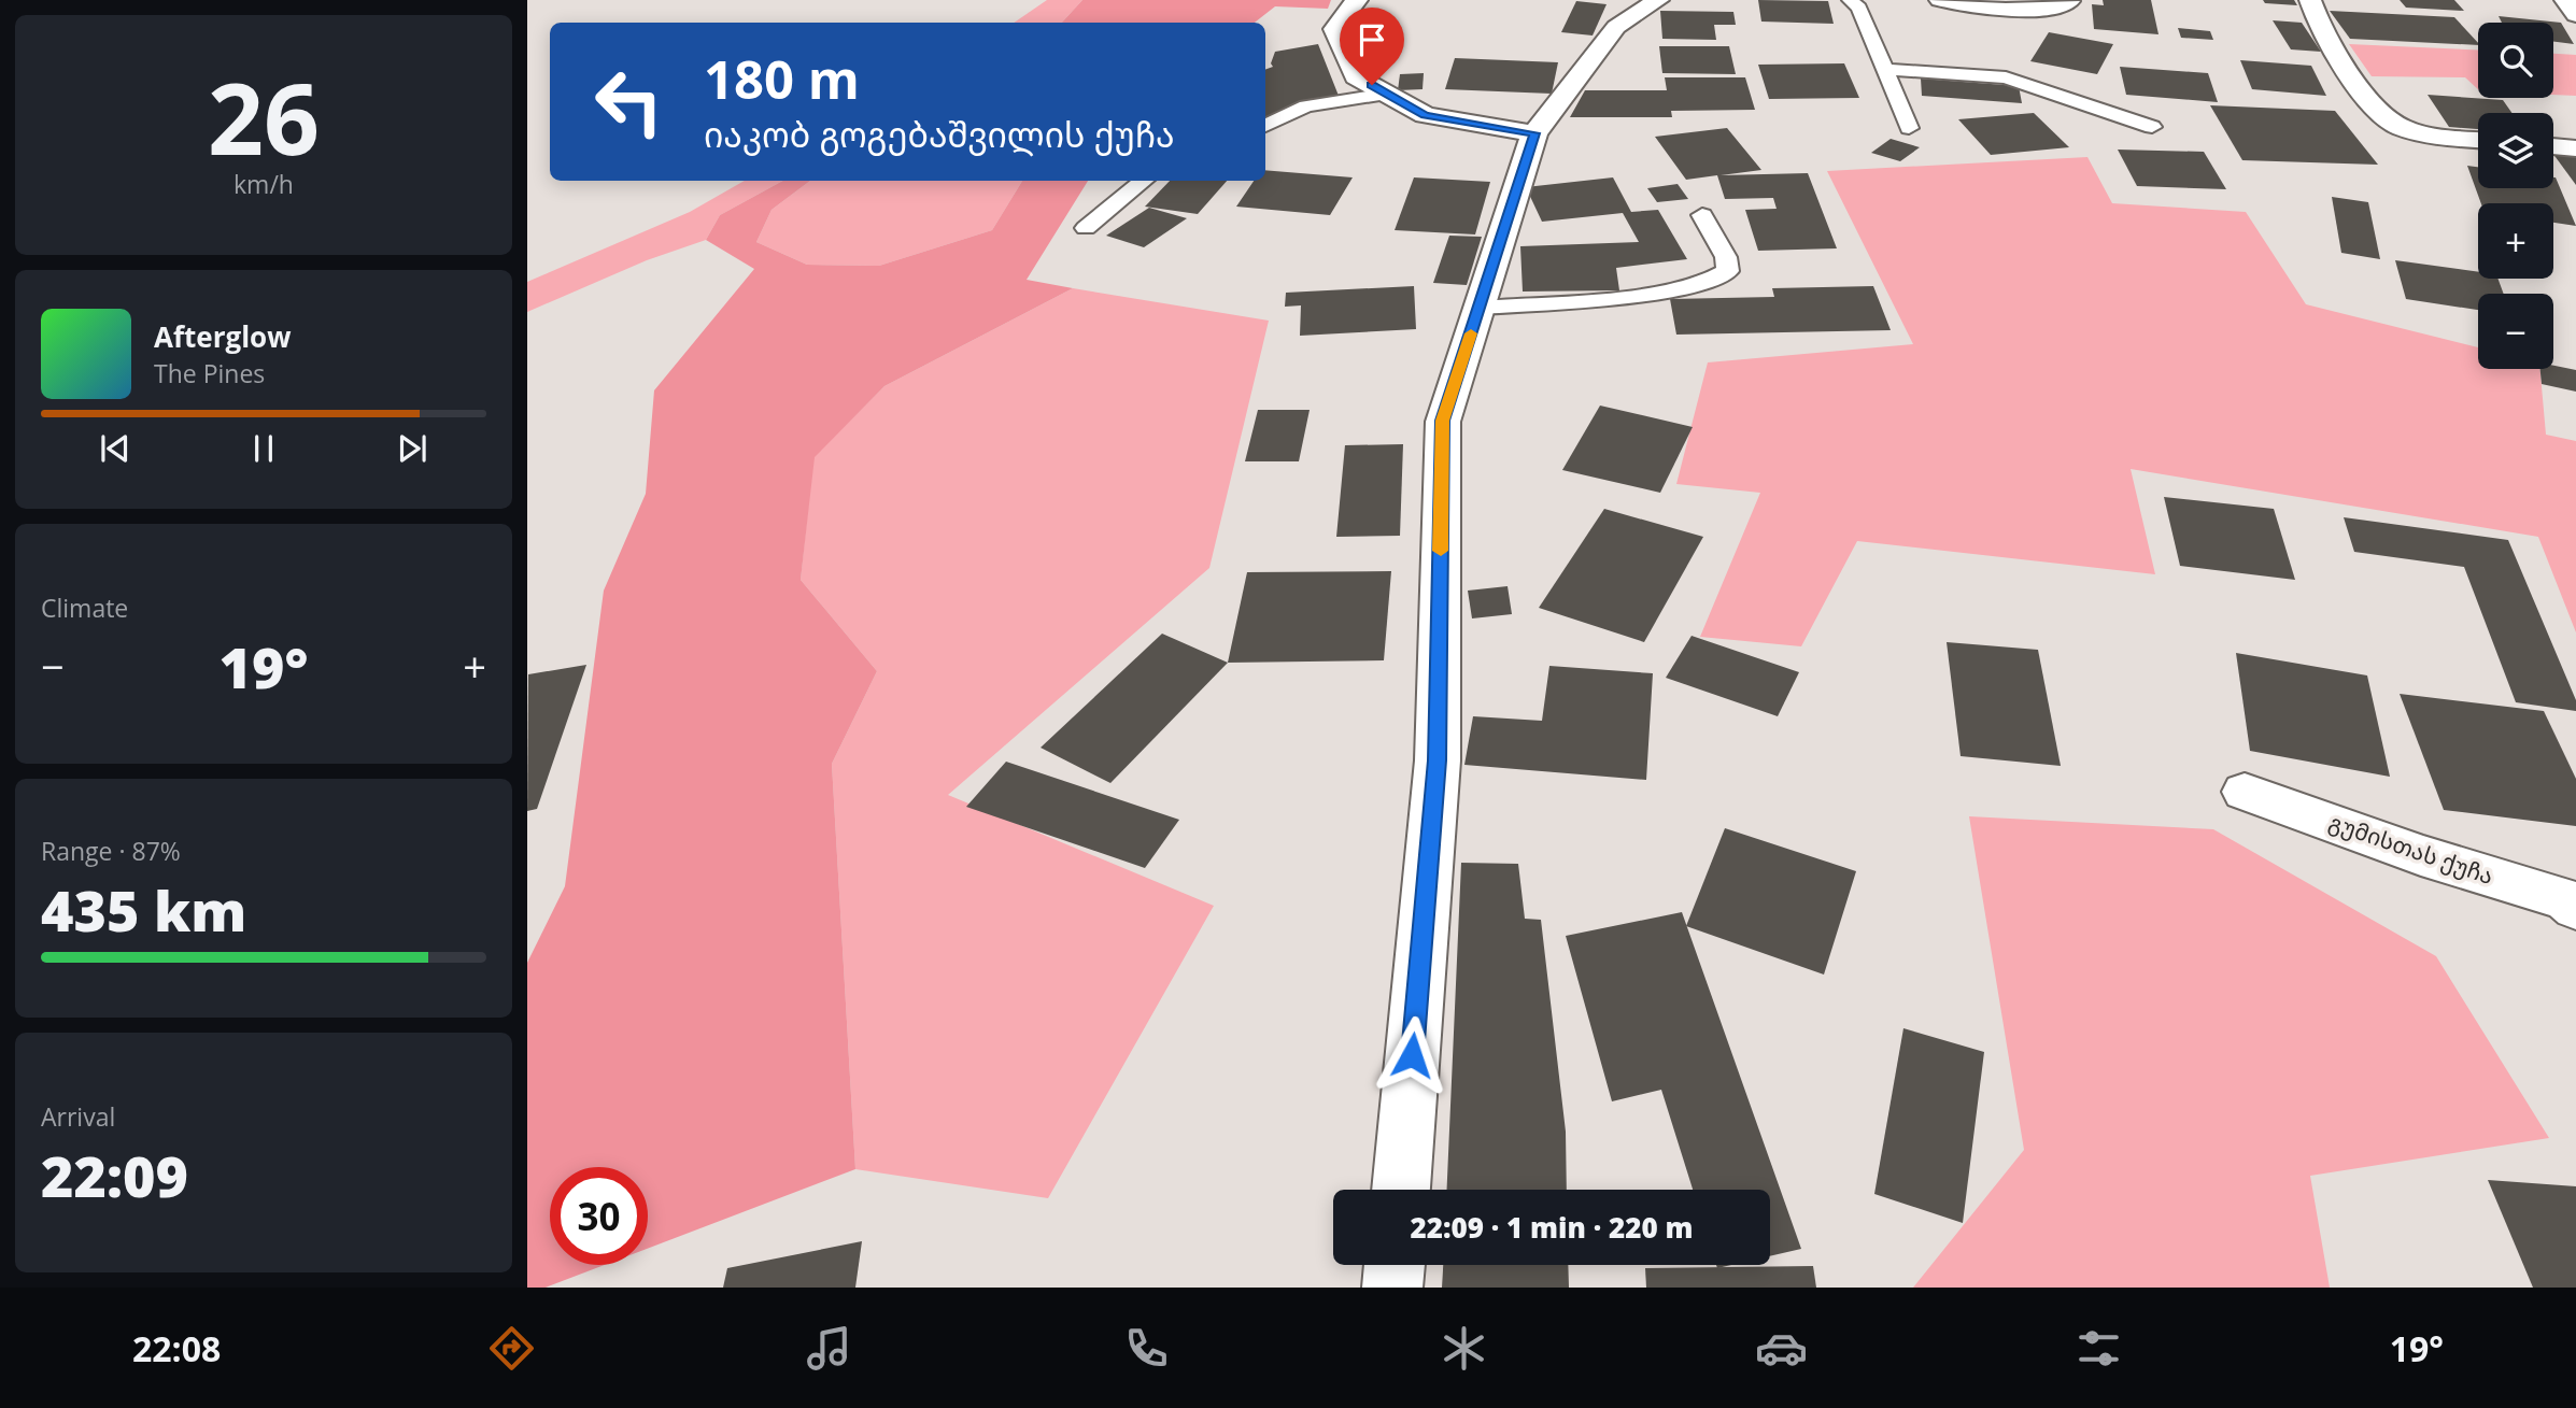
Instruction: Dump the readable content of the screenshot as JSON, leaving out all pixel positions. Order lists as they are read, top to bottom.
{
  "streets": {
    "street": ["გუმისთას ქუჩა"]
  },
  "page": {
    "tile": [
      ["26", "km/h"],
      "Climate",
      ["Range · 87%", "435 km"],
      ["Arrival", "22:09"]
    ],
    "map_buttons": ["+", "−"],
    "turn": ["180 m", "იაკობ გოგებაშვილის ქუჩა"],
    "song": ["Afterglow", "The Pines"],
    "heat": ["−", "19°", "+"],
    "limit": "30",
    "trip": "22:09 · 1 min · 220 m",
    "tabs": ["22:08", "19°"]
  }
}
